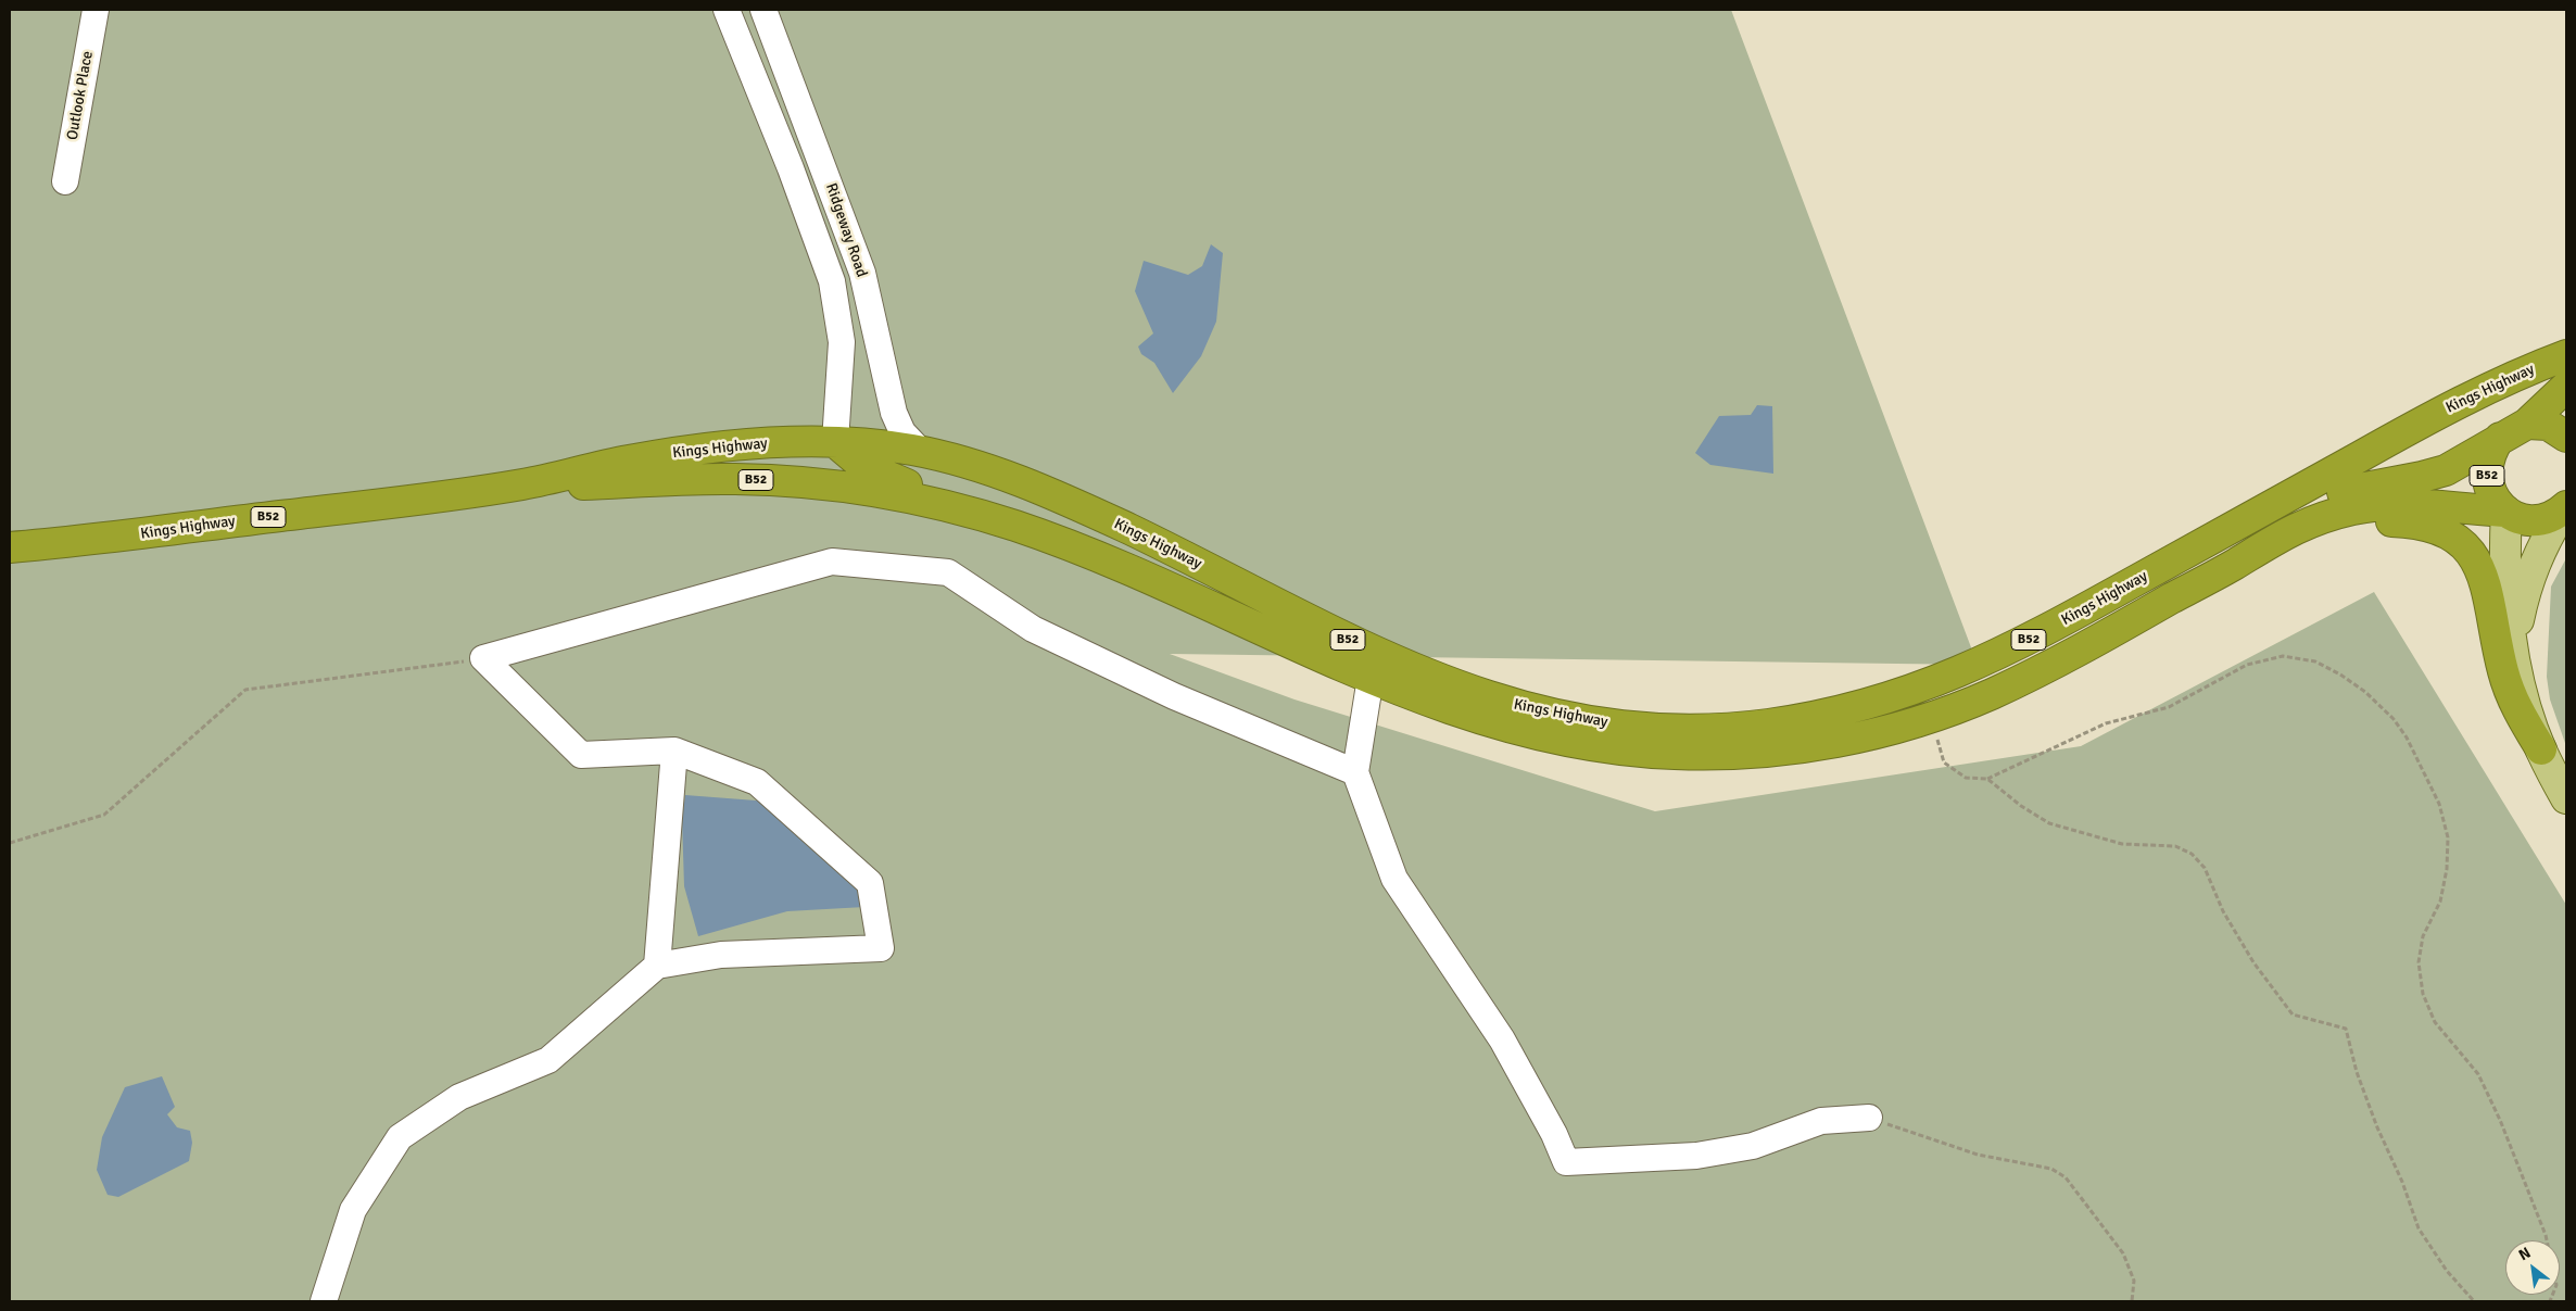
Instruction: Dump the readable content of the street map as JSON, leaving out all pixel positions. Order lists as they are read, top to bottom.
{
  "streets": {
    "highway": ["Kings Highway", "B52"],
    "street": ["Outlook Place", "Ridgeway Road"]
  },
  "crossings": [
    ["Ridgeway Road", "Kings Highway"],
    ["Kings Highway", "B52"]
  ],
  "north": "top left"
}
